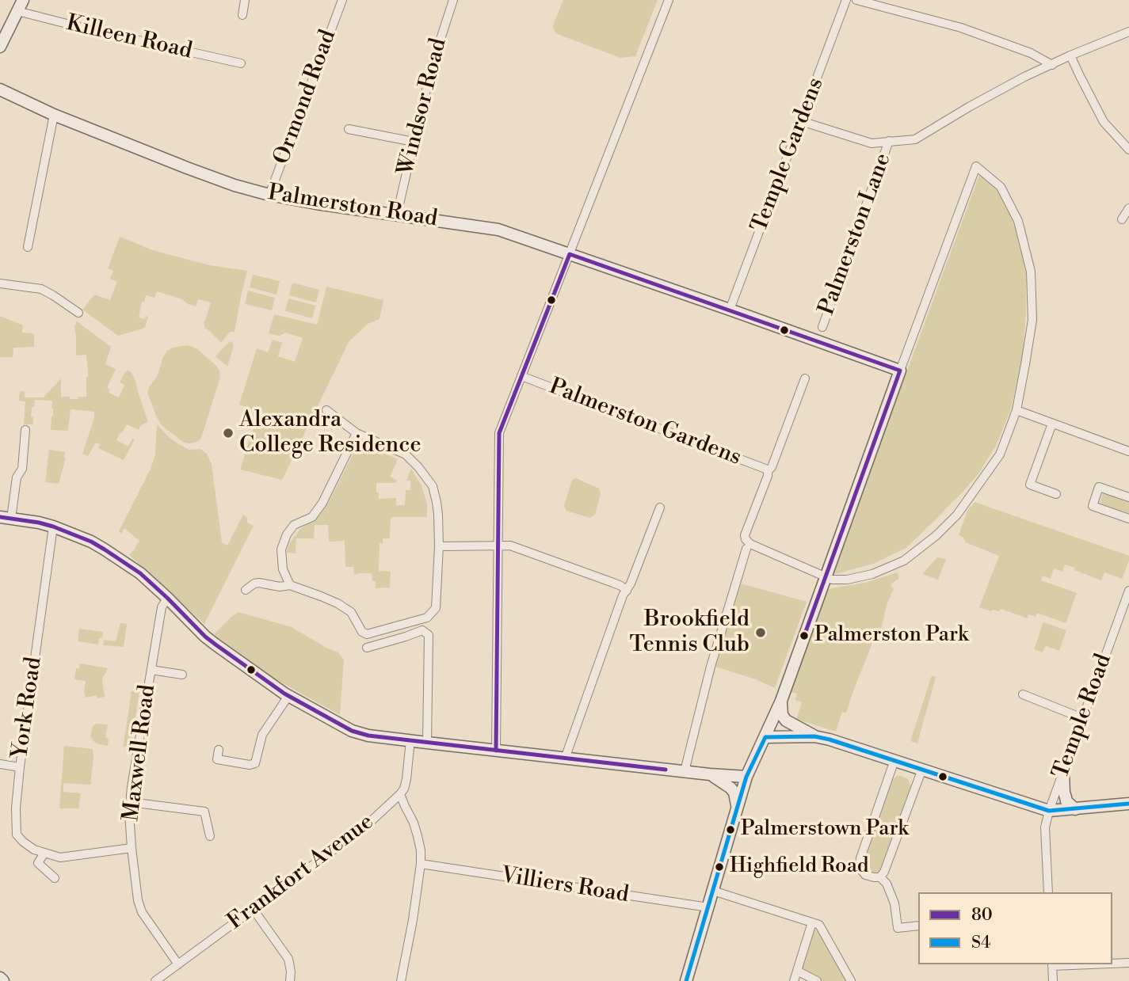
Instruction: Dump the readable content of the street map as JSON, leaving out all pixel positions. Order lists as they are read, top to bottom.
{
  "streets": {
    "street": [
      "Killeen Road",
      "Ormond Road",
      "Windsor Road",
      "Temple Gardens",
      "Palmerston Road",
      "Palmerston Lane",
      "Palmerston Gardens",
      "York Road",
      "Temple Road",
      "Maxwell Road",
      "Frankfort Avenue",
      "Villiers Road"
    ]
  },
  "crossings": [
    ["Ormond Road", "Palmerston Road"],
    ["Windsor Road", "Palmerston Road"],
    ["Temple Gardens", "Palmerston Road"],
    ["York Road", "Maxwell Road"],
    ["Maxwell Road", "Frankfort Avenue"]
  ],
  "places": [
    "Alexandra College Residence",
    "Brookfield Tennis Club",
    "Palmerston Park",
    "Palmerstown Park",
    "Highfield Road"
  ],
  "lines": ["transit line 80", "transit line S4"],
  "legend": ["80", "S4"]
}
